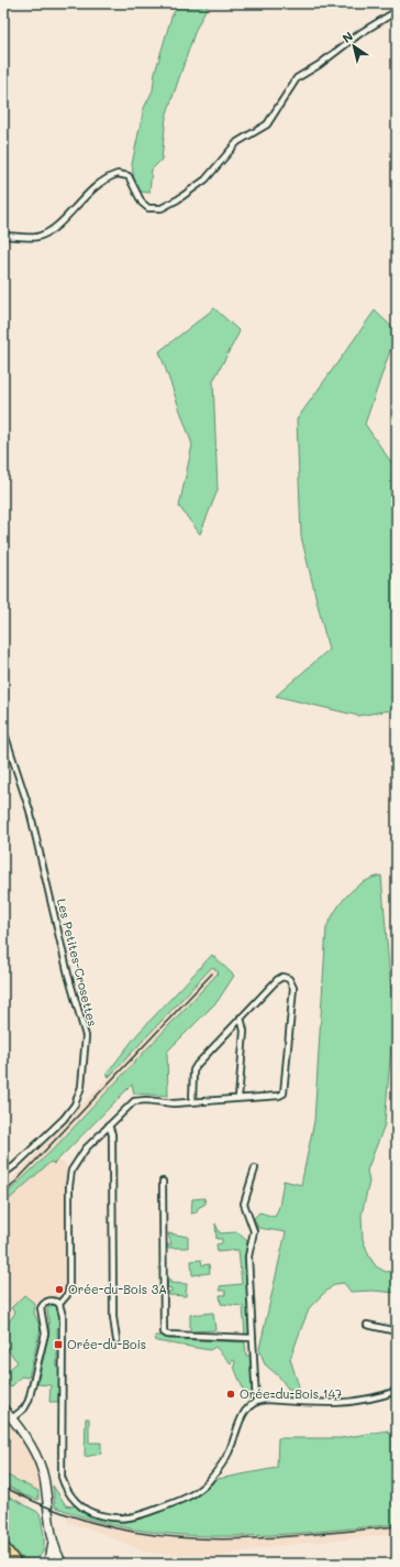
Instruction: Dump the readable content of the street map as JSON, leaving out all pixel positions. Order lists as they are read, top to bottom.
{
  "streets": {
    "street": ["Les Petites-Crosettes"]
  },
  "places": {
    "other": ["Orée-du-Bois 3A", "Orée-du-Bois 147"],
    "transit": ["Orée-du-Bois"]
  },
  "north": "top left"
}
